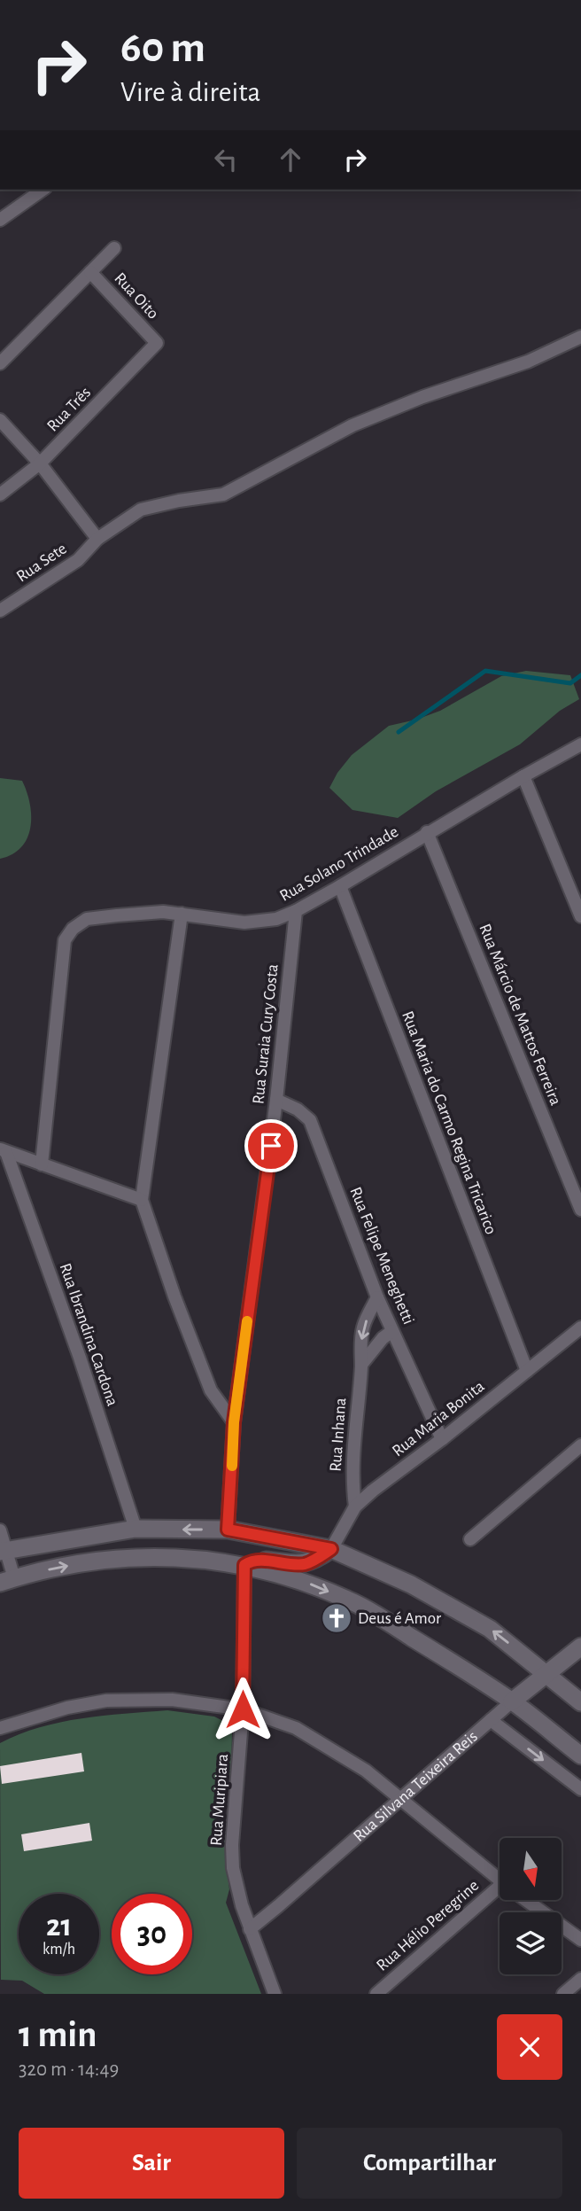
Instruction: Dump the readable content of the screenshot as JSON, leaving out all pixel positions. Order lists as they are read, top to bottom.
{
  "streets": {
    "main road": ["Rua Silvana Teixeira Reis"],
    "street": [
      "Rua Oito",
      "Rua Três",
      "Rua Sete",
      "Rua Solano Trindade",
      "Rua Márcio de Mattos Ferreira",
      "Rua Suraia Cury Costa",
      "Rua Maria do Carmo Regina Tricarico",
      "Rua Felipe Meneghetti",
      "Rua Ibrandina Cardona",
      "Rua Maria Bonita",
      "Rua Inhana",
      "Rua Muripiara",
      "Rua Hélio Peregrine"
    ]
  },
  "crossings": [
    ["Rua Oito", "Rua Três"],
    ["Rua Solano Trindade", "Rua Márcio de Mattos Ferreira"],
    ["Rua Solano Trindade", "Rua Suraia Cury Costa"],
    ["Rua Solano Trindade", "Rua Maria do Carmo Regina Tricarico"],
    ["Rua Suraia Cury Costa", "Rua Felipe Meneghetti"],
    ["Rua Maria do Carmo Regina Tricarico", "Rua Maria Bonita"],
    ["Rua Felipe Meneghetti", "Rua Maria Bonita"],
    ["Rua Felipe Meneghetti", "Rua Inhana"],
    ["Rua Maria Bonita", "Rua Inhana"],
    ["Rua Silvana Teixeira Reis", "Rua Muripiara"]
  ],
  "places": {
    "church": ["Deus é Amor"]
  },
  "north": "bottom",
  "page": {
    "turn": ["60 m", "Vire à direita"],
    "speed": "21 km/h",
    "limit": "30",
    "heading": ["1 min", "320 m · 14:49"],
    "buttons": ["Sair", "Compartilhar"]
  }
}
